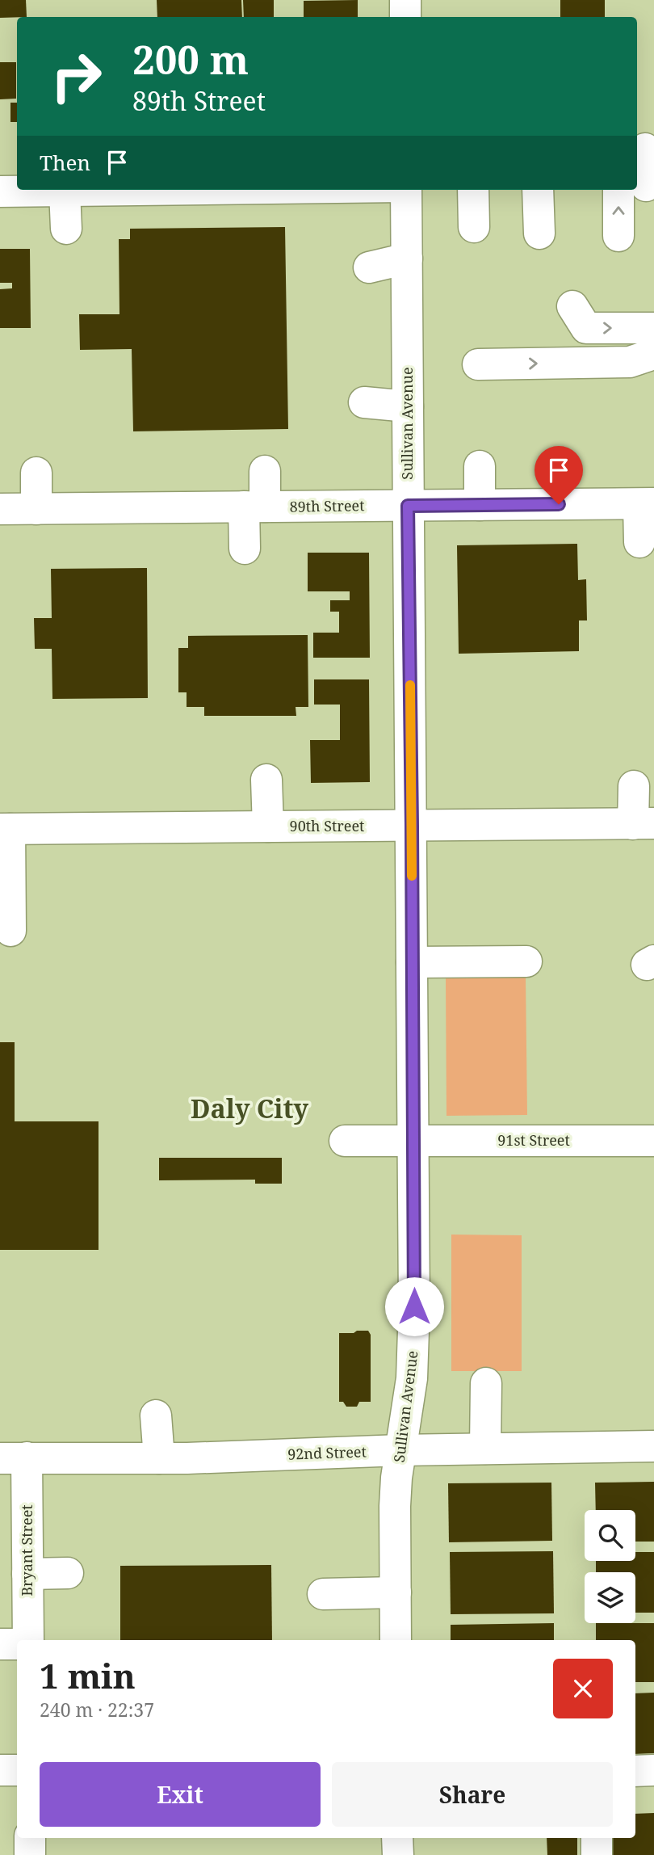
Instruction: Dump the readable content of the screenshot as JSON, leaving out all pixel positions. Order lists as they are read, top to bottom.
{
  "streets": {
    "street": [
      "Sullivan Avenue",
      "89th Street",
      "90th Street",
      "91st Street",
      "92nd Street",
      "Bryant Street"
    ]
  },
  "crossings": [
    ["Sullivan Avenue", "89th Street"],
    ["Sullivan Avenue", "90th Street"],
    ["Sullivan Avenue", "91st Street"],
    ["Sullivan Avenue", "92nd Street"],
    ["92nd Street", "Bryant Street"]
  ],
  "districts": ["Daly City"],
  "page": {
    "turn": ["200 m", "89th Street"],
    "then": "Then",
    "heading": ["1 min", "240 m · 22:37"],
    "buttons": ["Exit", "Share"]
  }
}
